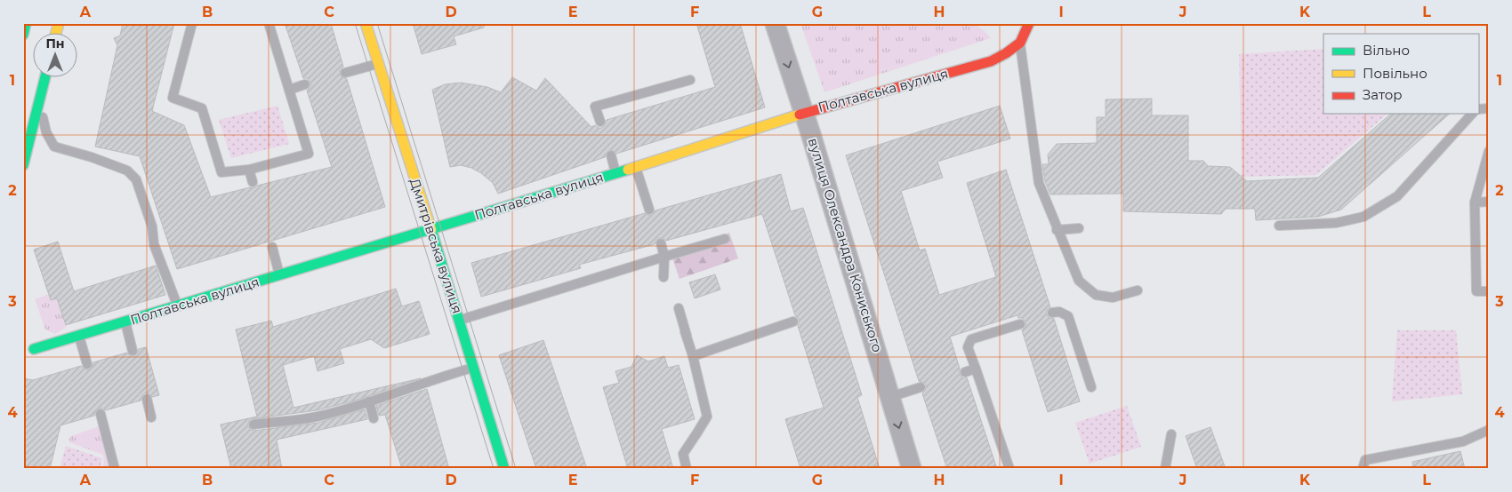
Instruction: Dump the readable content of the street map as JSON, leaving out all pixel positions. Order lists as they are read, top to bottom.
{
  "streets": {
    "street": ["Полтавська вулиця", "вулиця Олександра Кониського", "Дмитрівська вулиця"]
  },
  "crossings": [
    ["Полтавська вулиця", "вулиця Олександра Кониського"],
    ["Полтавська вулиця", "Дмитрівська вулиця"]
  ],
  "one_way": ["вулиця Олександра Кониського"],
  "legend": ["Вільно", "Повільно", "Затор"],
  "north": "top",
  "grid": {
    "columns": [
      "A",
      "B",
      "C",
      "D",
      "E",
      "F",
      "G",
      "H",
      "I",
      "J",
      "K",
      "L"
    ],
    "rows": [
      "1",
      "2",
      "3",
      "4"
    ]
  }
}
